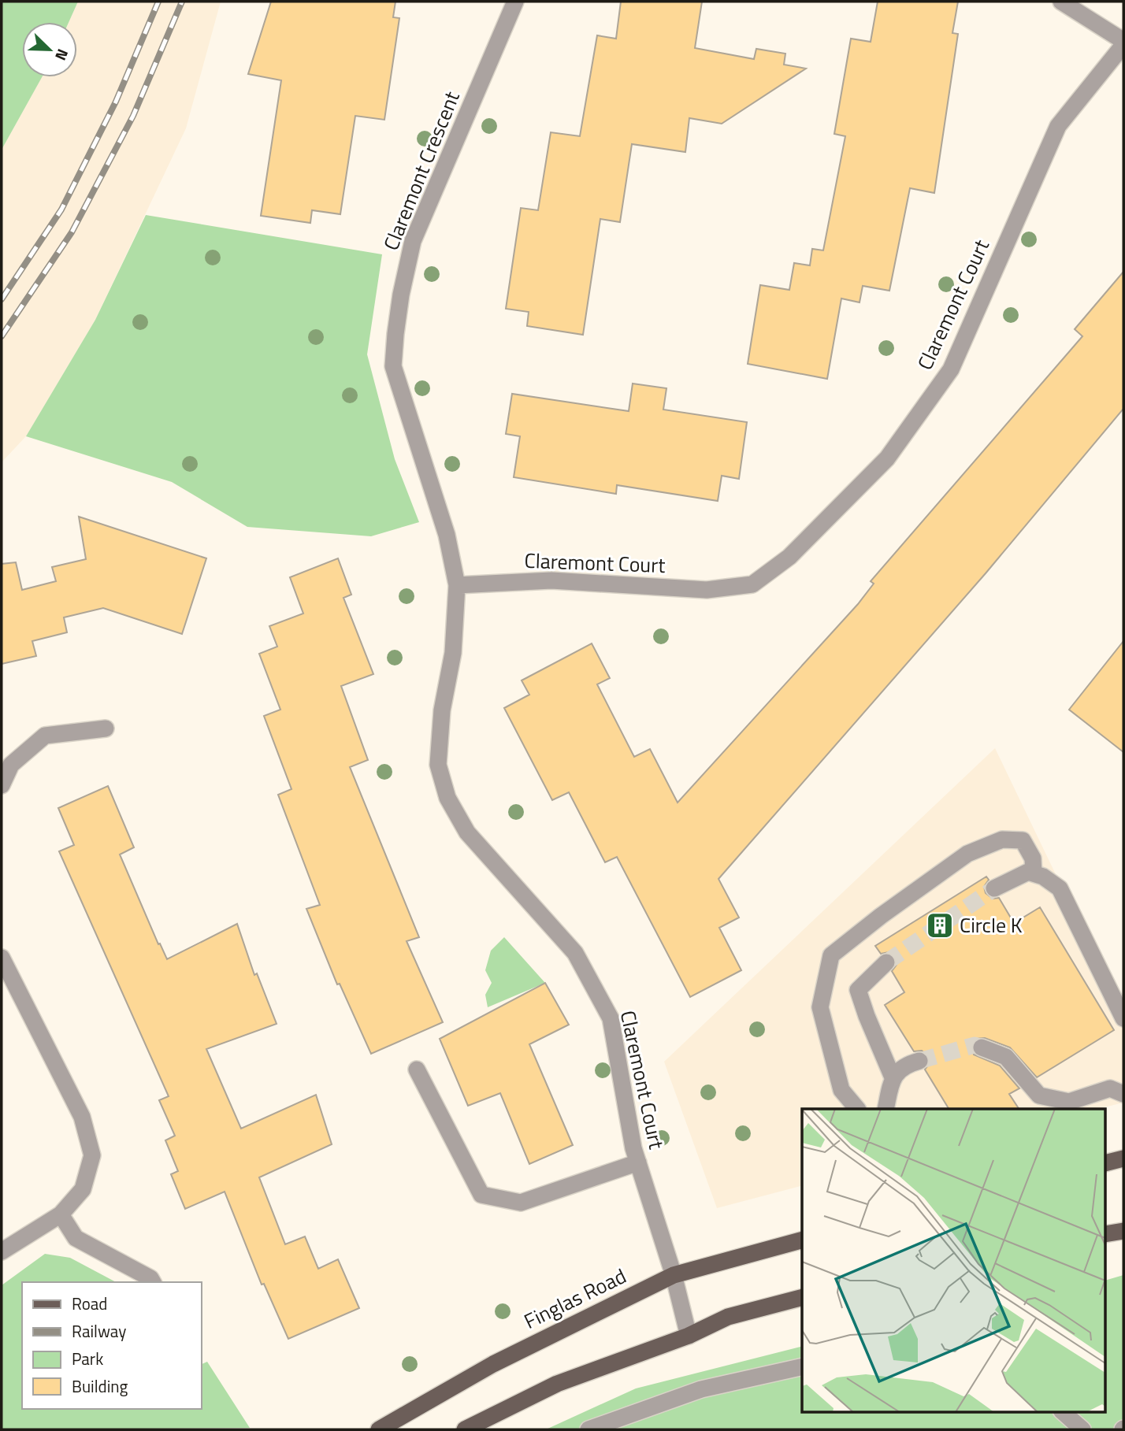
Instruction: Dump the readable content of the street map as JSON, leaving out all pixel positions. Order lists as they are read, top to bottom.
{
  "streets": {
    "main road": ["Finglas Road"],
    "street": ["Claremont Crescent", "Claremont Court"]
  },
  "crossings": [
    ["Claremont Crescent", "Claremont Court"],
    ["Claremont Court", "Finglas Road"]
  ],
  "places": {
    "building": ["Circle K"]
  },
  "legend": [
    "Road",
    "Railway",
    "Park",
    "Building"
  ],
  "north": "bottom right"
}
